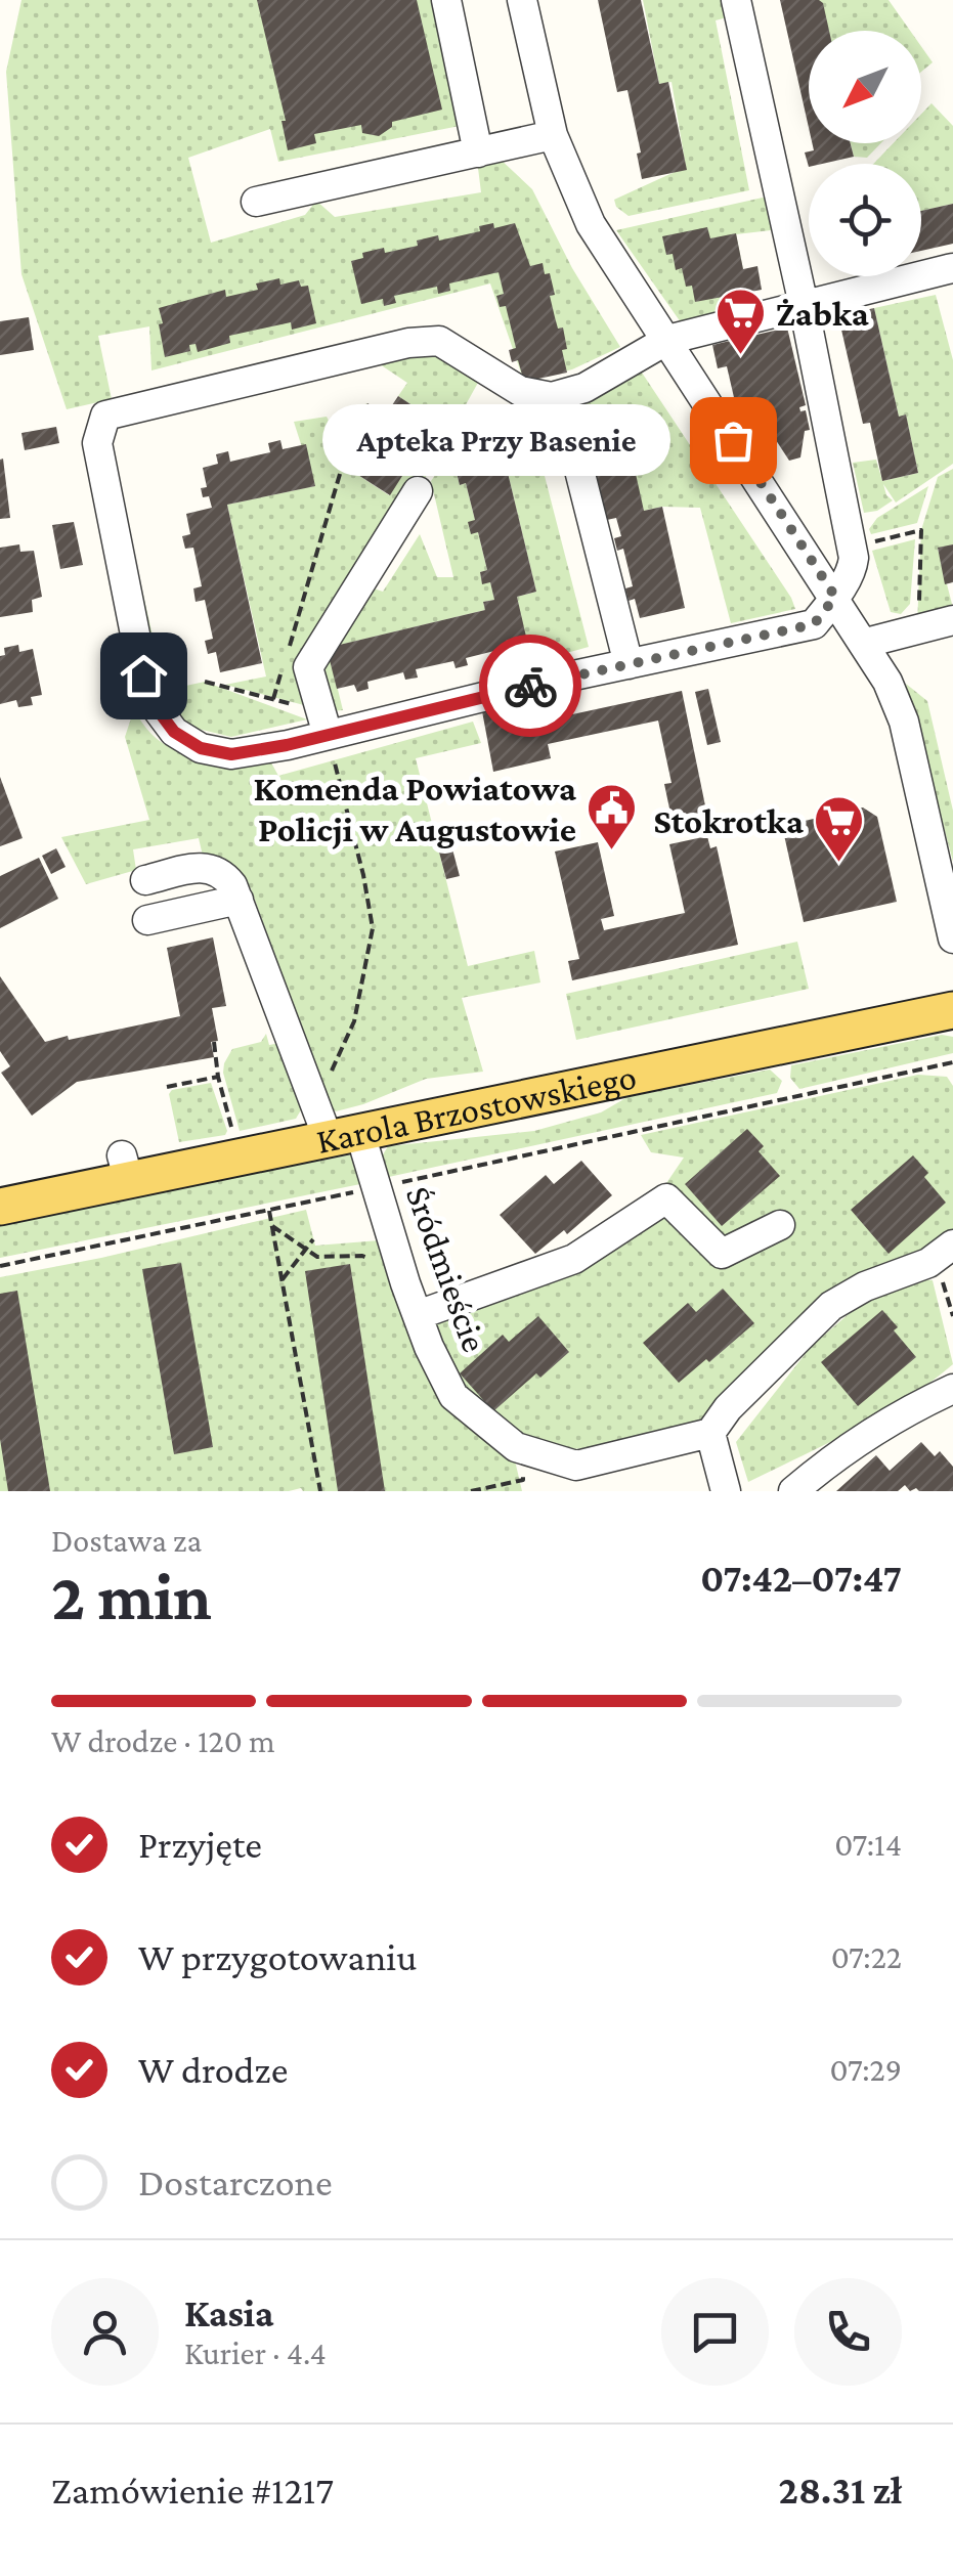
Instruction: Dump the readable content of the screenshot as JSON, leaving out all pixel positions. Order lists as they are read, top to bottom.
{
  "streets": {
    "main road": ["Karola Brzostowskiego"],
    "street": ["Śródmieście"]
  },
  "crossings": [
    ["Karola Brzostowskiego", "Śródmieście"]
  ],
  "places": {
    "supermarket": ["Żabka", "Stokrotka"],
    "other": ["Apteka Przy Basenie"],
    "public building": ["Komenda Powiatowa Policji w Augustowie"]
  },
  "north": "bottom left",
  "page": {
    "bubble": "Apteka Przy Basenie",
    "heading": ["2 min", "Dostawa za", "07:42–07:47"],
    "panel": [
      "Kasia",
      "Kurier · 4.4",
      "Zamówienie #1217",
      "28.31 zł"
    ],
    "bar": "W drodze · 120 m",
    "list": [
      ["Przyjęte", "07:14"],
      ["W przygotowaniu", "07:22"],
      ["W drodze", "07:29"],
      "Dostarczone"
    ]
  }
}
